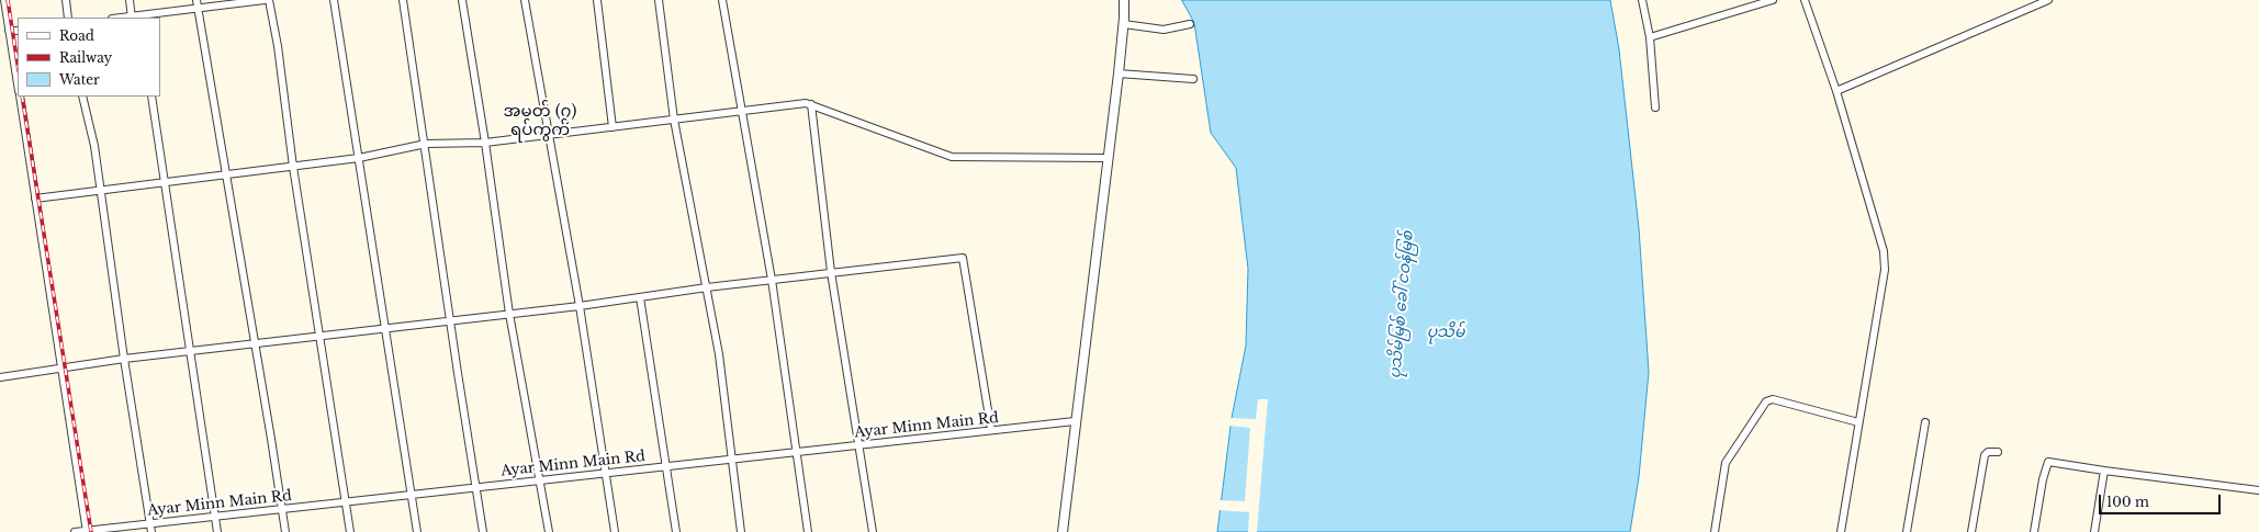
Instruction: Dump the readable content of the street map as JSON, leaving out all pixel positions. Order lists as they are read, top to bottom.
{
  "streets": {
    "street": ["Ayar Minn Main Rd"]
  },
  "districts": ["အမှတ် (၇) ရပ်ကွက်"],
  "water": ["ပုသိမ်မြစ် ခေါ် ငဝန်မြစ်", "ပုသိမ်"],
  "legend": ["Road", "Railway", "Water"],
  "scale_bar": "100 m"
}
